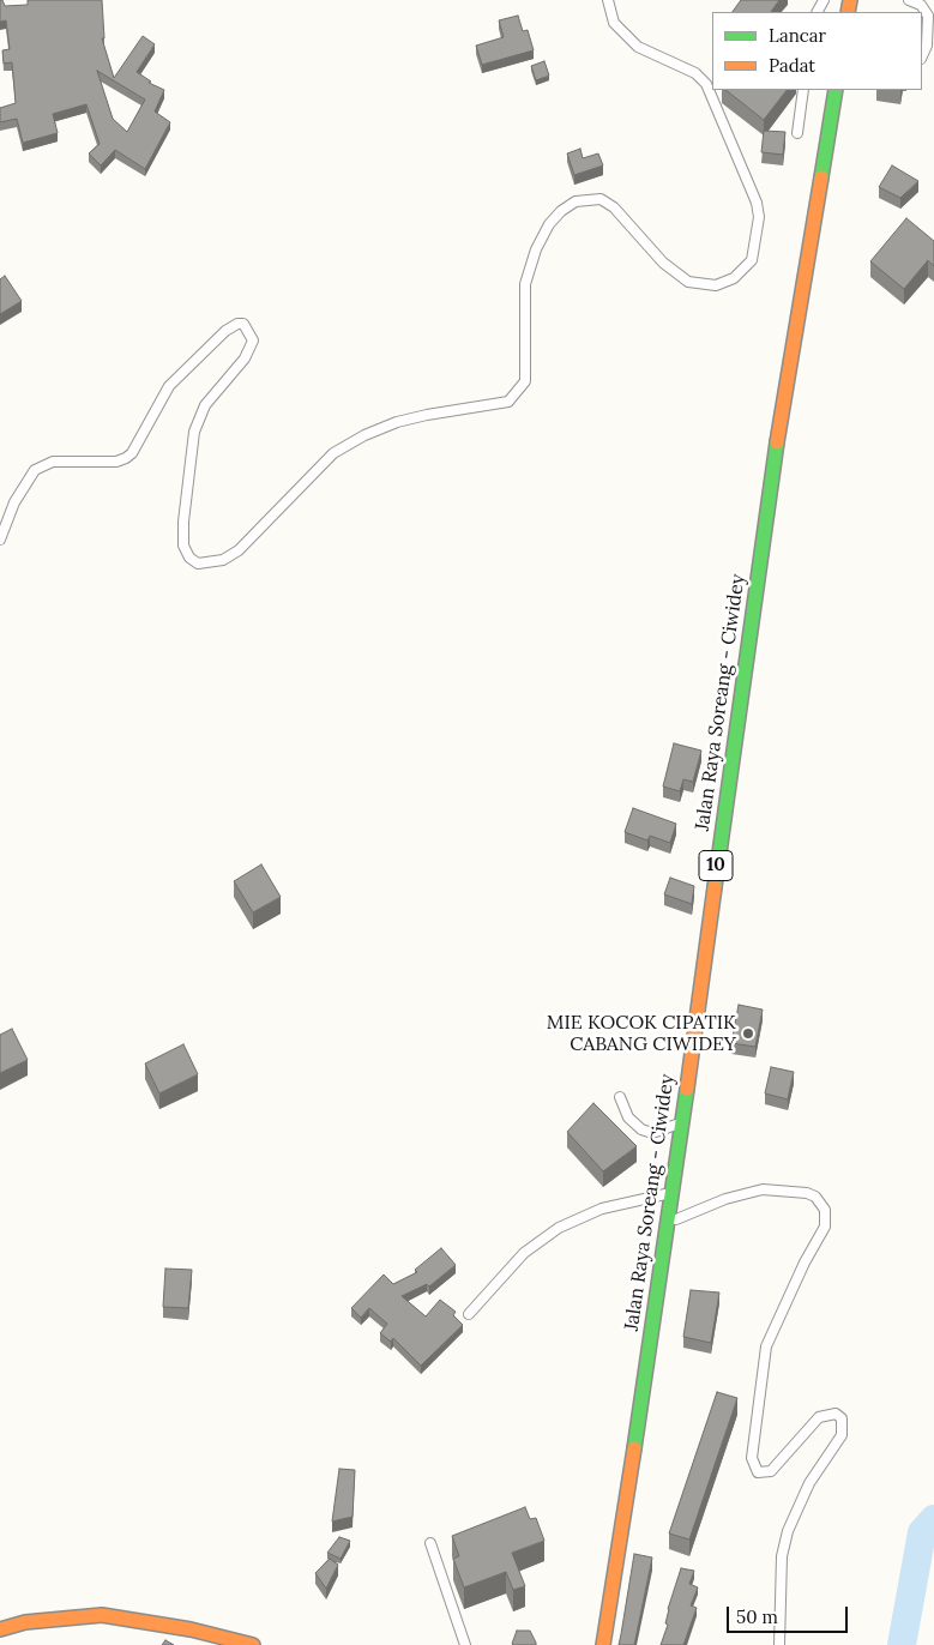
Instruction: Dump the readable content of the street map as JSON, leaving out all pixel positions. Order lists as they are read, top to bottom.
{
  "streets": {
    "main road": ["Jalan Raya Soreang - Ciwidey", "10"]
  },
  "places": ["MIE KOCOK CIPATIK CABANG CIWIDEY"],
  "legend": ["Lancar", "Padat"],
  "scale_bar": "50 m"
}
